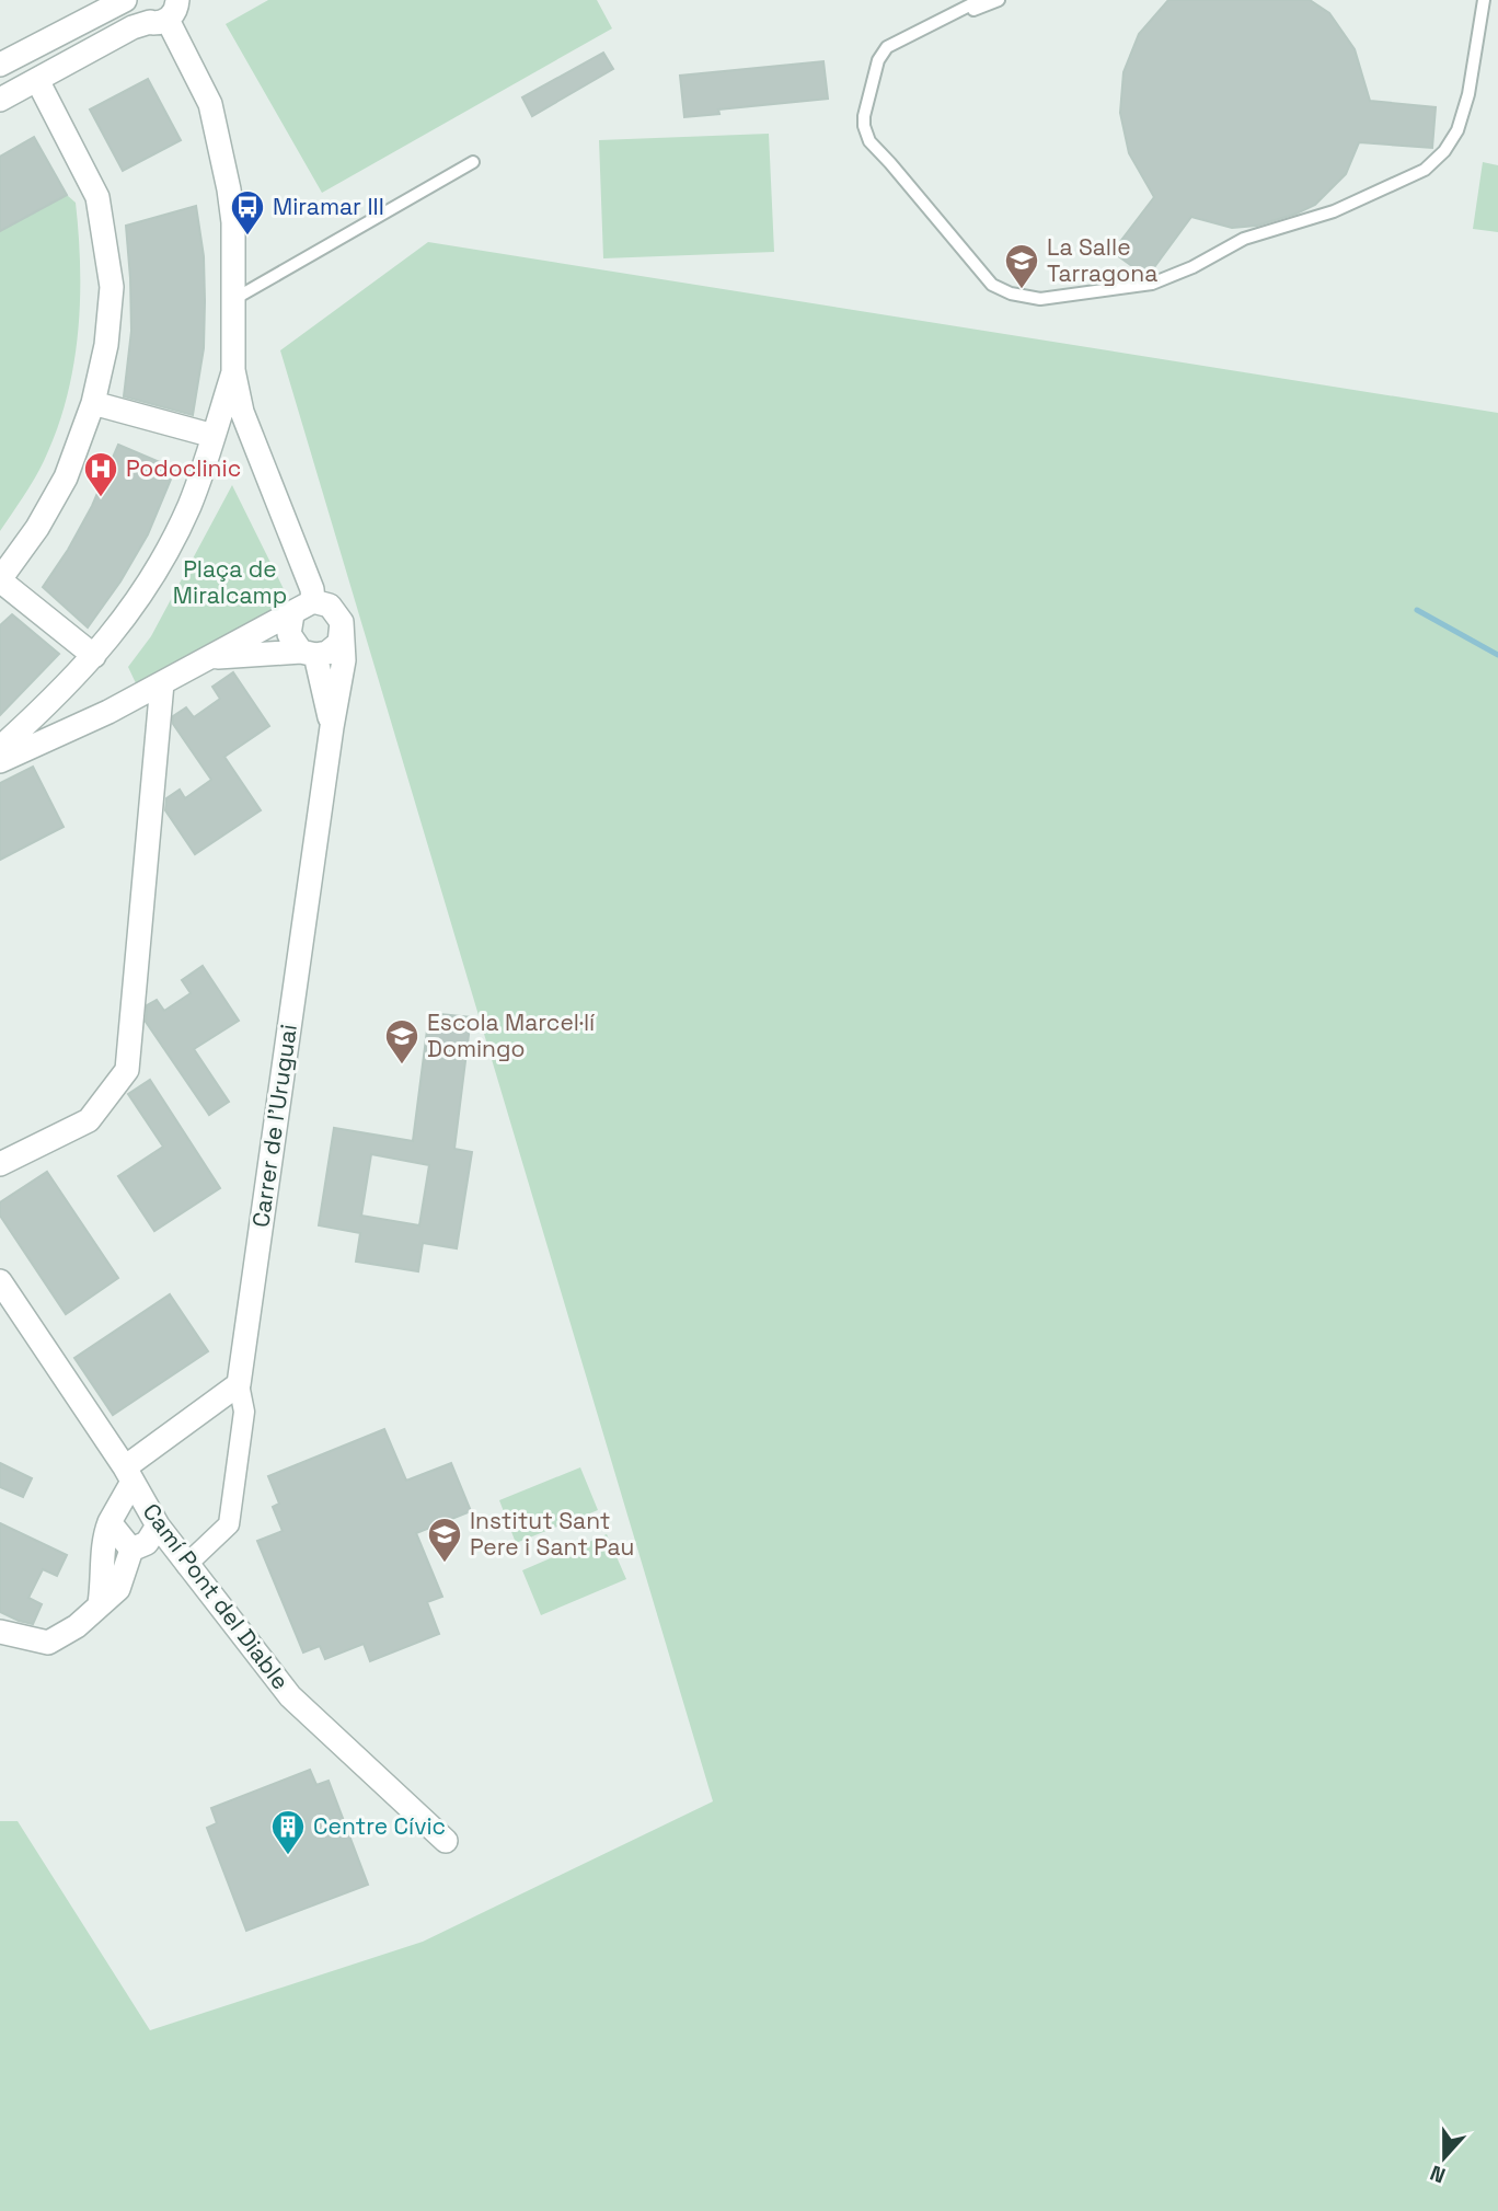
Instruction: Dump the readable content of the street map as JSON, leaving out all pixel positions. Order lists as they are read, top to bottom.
{
  "streets": {
    "street": ["Carrer de l'Uruguai", "Camí Pont del Diable"]
  },
  "parks": ["Plaça de Miralcamp"],
  "places": {
    "bus stop": ["Miramar III"],
    "school or university": ["La Salle Tarragona", "Escola Marcel·lí Domingo", "Institut Sant Pere i Sant Pau"],
    "hospital": ["Podoclinic"],
    "building": ["Centre Cívic"]
  },
  "north": "bottom"
}
